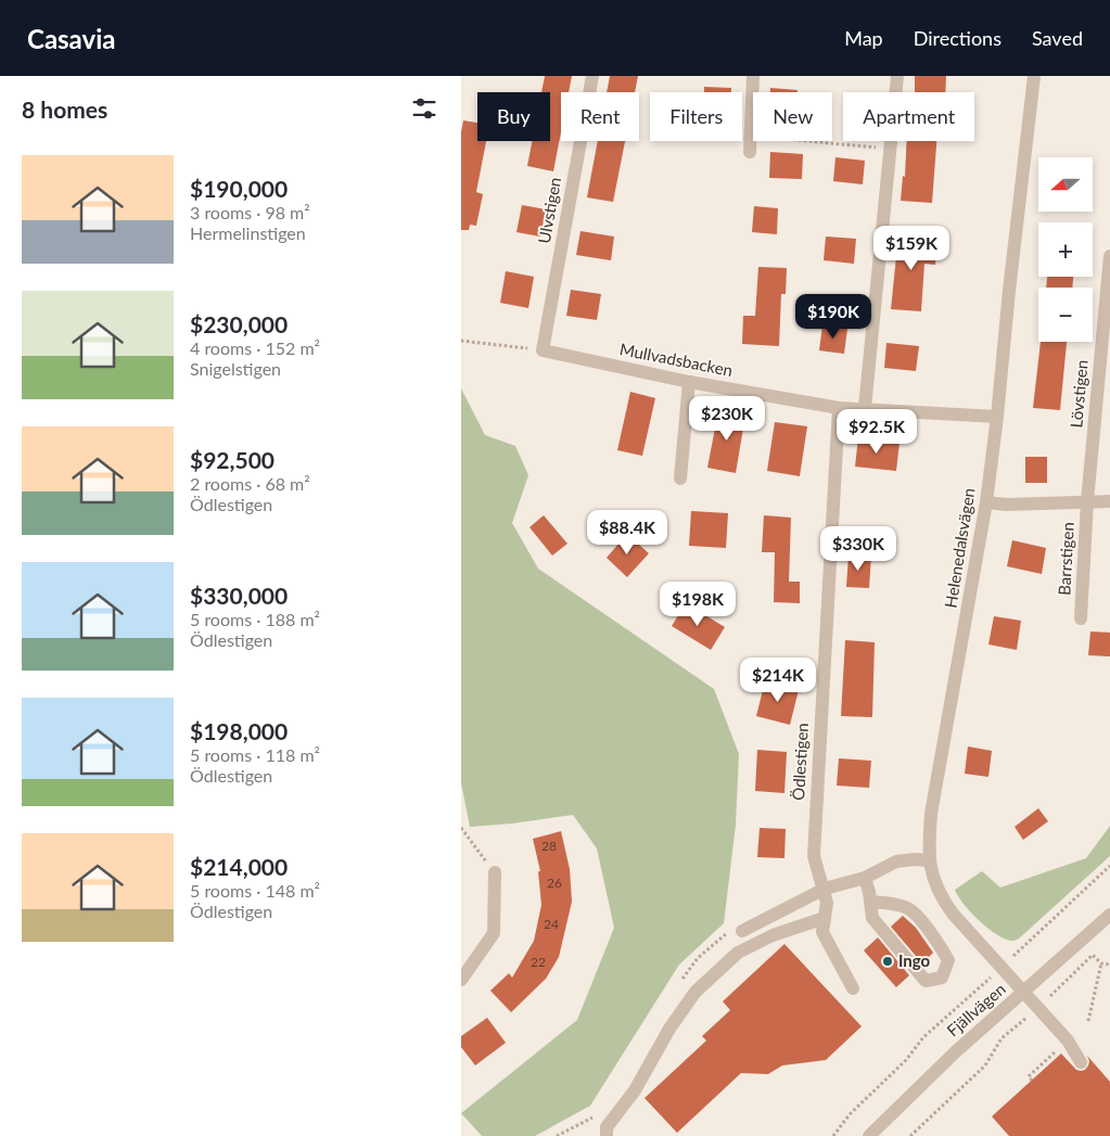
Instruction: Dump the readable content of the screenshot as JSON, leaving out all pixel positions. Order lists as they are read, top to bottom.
{
  "streets": {
    "street": [
      "Ulvstigen",
      "Mullvadsbacken",
      "Lövstigen",
      "Helenedalsvägen",
      "Barrstigen",
      "Ödlestigen",
      "Fjällvägen"
    ]
  },
  "crossings": [
    ["Ulvstigen", "Mullvadsbacken"],
    ["Mullvadsbacken", "Helenedalsvägen"],
    ["Mullvadsbacken", "Ödlestigen"],
    ["Lövstigen", "Barrstigen"],
    ["Helenedalsvägen", "Barrstigen"],
    ["Helenedalsvägen", "Fjällvägen"]
  ],
  "places": ["Ingo"],
  "house_numbers": [
    "28",
    "26",
    "24",
    "22"
  ],
  "north": "left",
  "page": {
    "header": "Casavia",
    "nav": ["Map", "Directions", "Saved"],
    "heading": "8 homes",
    "chip": [
      "Buy",
      "Rent",
      "Filters",
      "New",
      "Apartment"
    ],
    "list": [
      {
        "name": "$190,000",
        "note": "3 rooms · 98 m² · Hermelinstigen"
      },
      {
        "name": "$230,000",
        "note": "4 rooms · 152 m² · Snigelstigen"
      },
      {
        "name": "$92,500",
        "note": "2 rooms · 68 m² · Ödlestigen"
      },
      {
        "name": "$330,000",
        "note": "5 rooms · 188 m² · Ödlestigen"
      },
      {
        "name": "$198,000",
        "note": "5 rooms · 118 m² · Ödlestigen"
      },
      {
        "name": "$214,000",
        "note": "5 rooms · 148 m² · Ödlestigen"
      }
    ],
    "map_buttons": ["+", "−"],
    "price": [
      "$159K",
      "$190K",
      "$230K",
      "$92.5K",
      "$88.4K",
      "$330K",
      "$198K",
      "$214K"
    ]
  }
}
